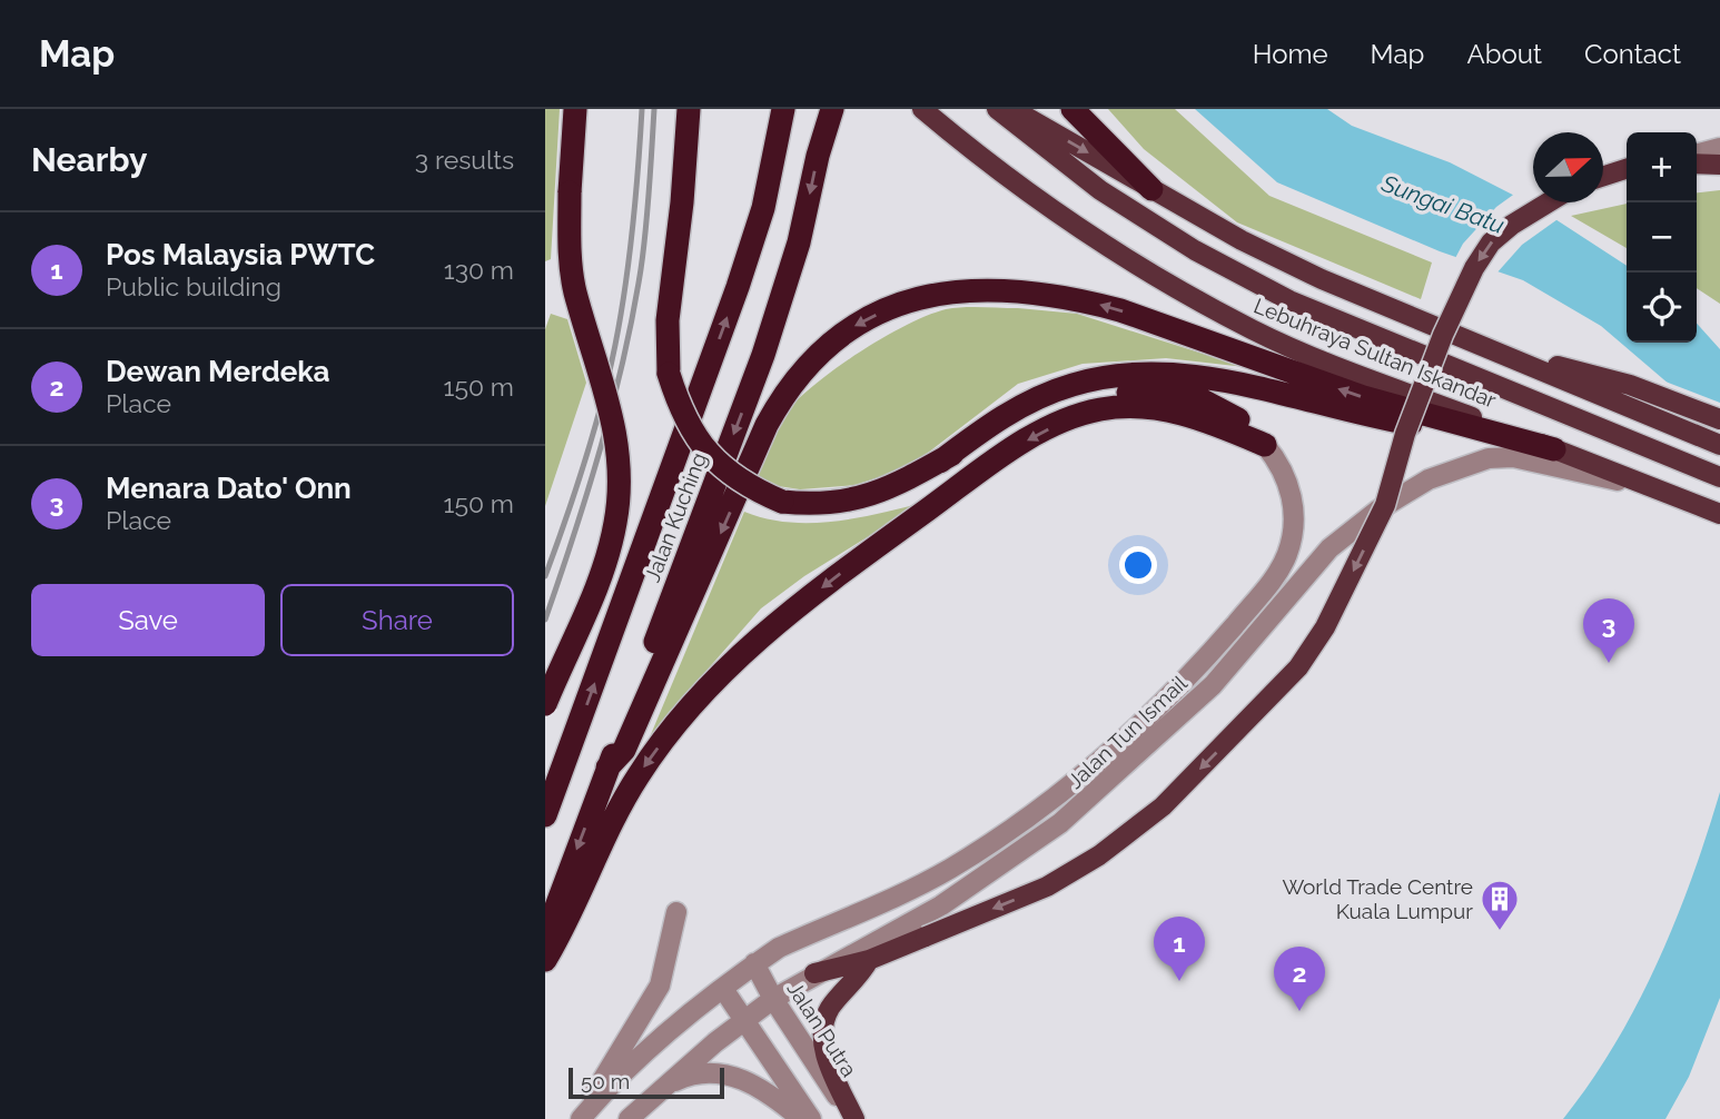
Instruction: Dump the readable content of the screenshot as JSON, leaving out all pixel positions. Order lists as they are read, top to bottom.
{
  "streets": {
    "highway": ["Jalan Kuching"],
    "main road": ["Lebuhraya Sultan Iskandar"],
    "street": ["Jalan Tun Ismail", "Jalan Putra"]
  },
  "crossings": [
    ["Lebuhraya Sultan Iskandar", "Jalan Tun Ismail"],
    ["Jalan Tun Ismail", "Jalan Putra"]
  ],
  "water": ["Sungai Batu"],
  "places": {
    "building": ["World Trade Centre Kuala Lumpur"]
  },
  "scale_bar": "50 m",
  "north": "right",
  "page": {
    "header": "Map",
    "nav": [
      "Home",
      "Map",
      "About",
      "Contact"
    ],
    "heading": ["Nearby", "3 results"],
    "map_buttons": ["+", "−"],
    "list": [
      {
        "mark": "1",
        "name": "Pos Malaysia PWTC",
        "note": "Public building",
        "value": "130 m"
      },
      {
        "mark": "2",
        "name": "Dewan Merdeka",
        "note": "Place",
        "value": "150 m"
      },
      {
        "mark": "3",
        "name": "Menara Dato' Onn",
        "note": "Place",
        "value": "150 m"
      }
    ],
    "buttons": ["Save", "Share"],
    "pins": ["3", "1", "2"],
    "scale": "50 m"
  }
}
